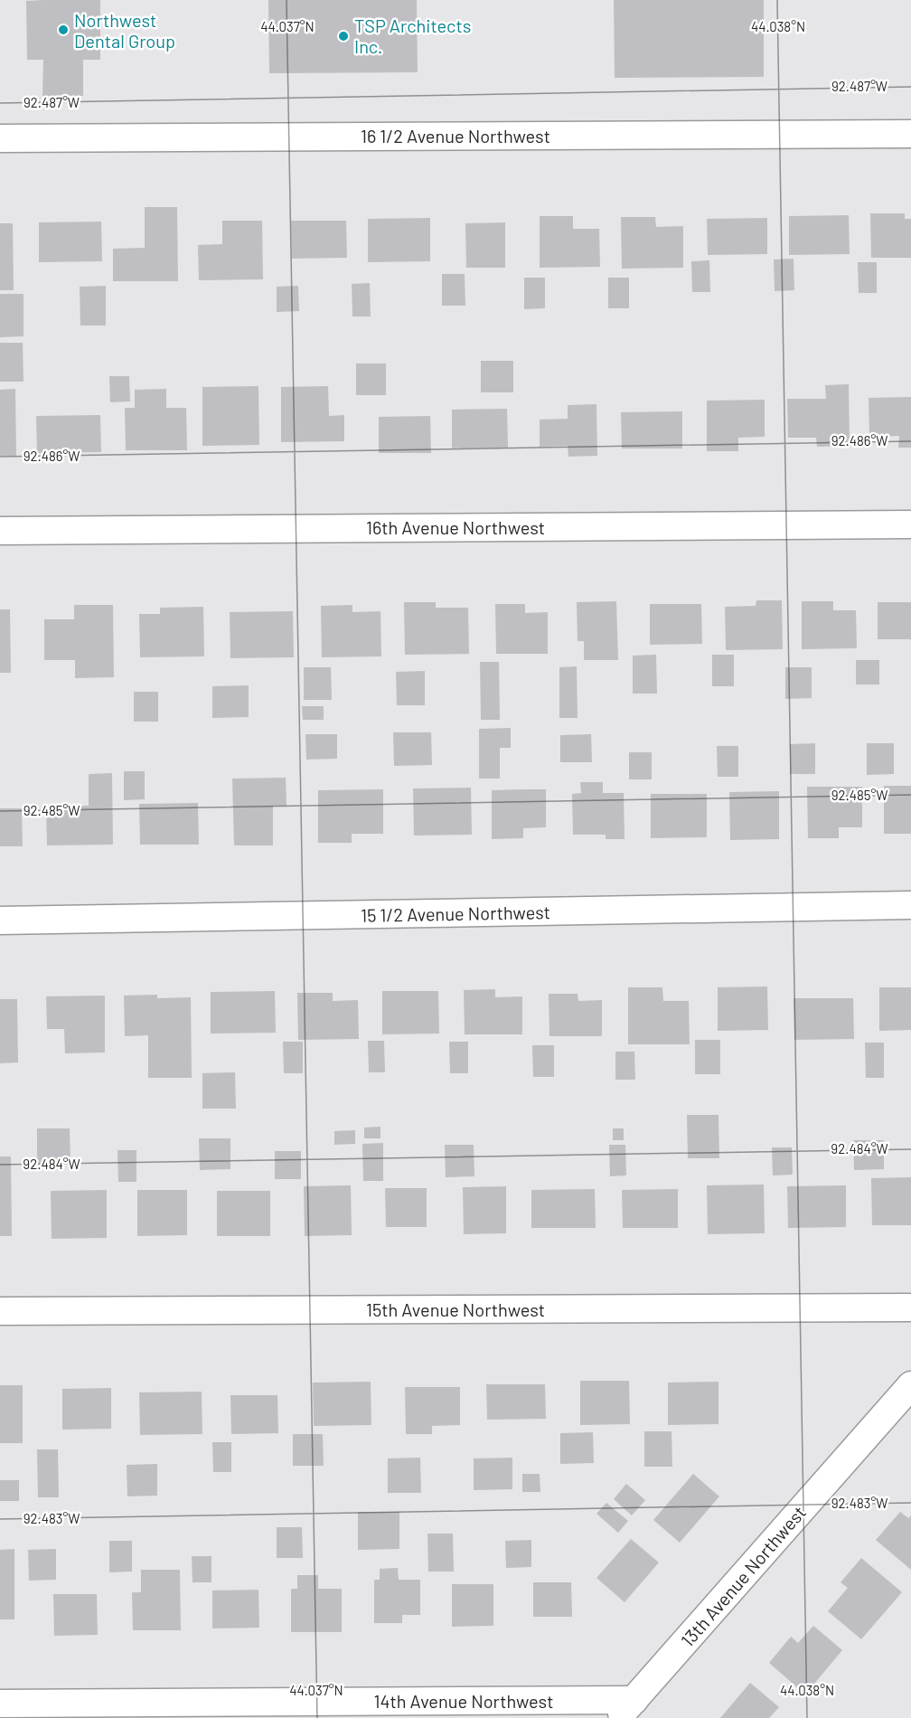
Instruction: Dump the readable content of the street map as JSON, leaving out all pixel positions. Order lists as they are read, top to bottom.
{
  "streets": {
    "street": [
      "16 1/2 Avenue Northwest",
      "16th Avenue Northwest",
      "15 1/2 Avenue Northwest",
      "15th Avenue Northwest",
      "13th Avenue Northwest",
      "14th Avenue Northwest"
    ]
  },
  "crossings": [
    ["13th Avenue Northwest", "14th Avenue Northwest"]
  ],
  "places": ["Northwest Dental Group", "TSP Architects Inc."],
  "coordinates": [
    "44.037°N",
    "44.038°N",
    "92.487°W",
    "92.486°W",
    "92.485°W",
    "92.484°W",
    "92.483°W"
  ]
}
